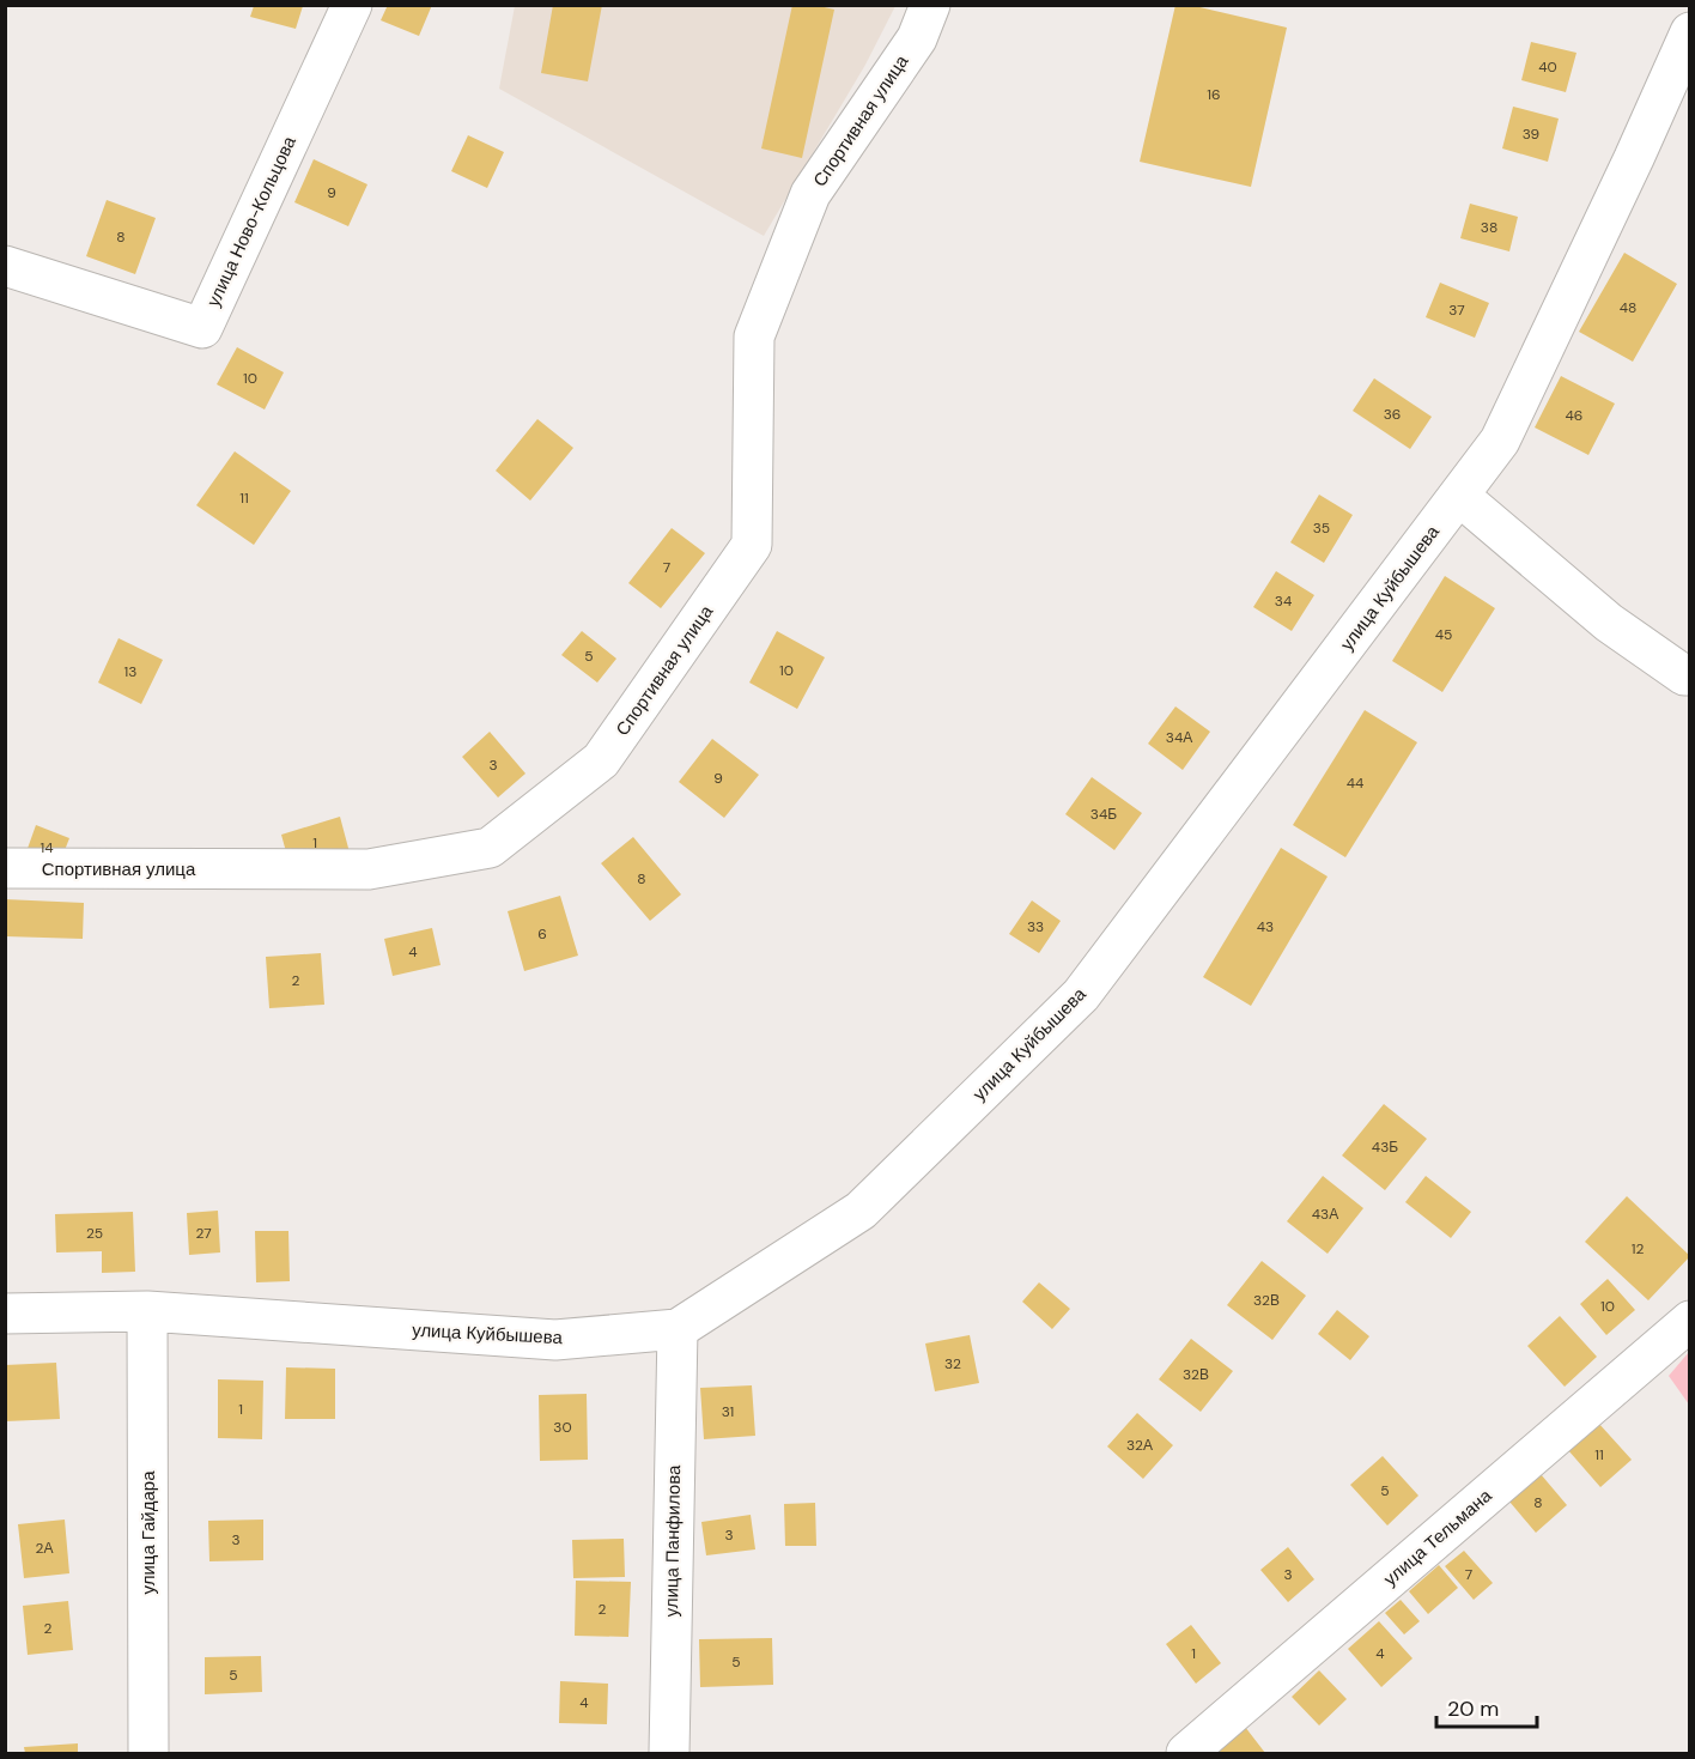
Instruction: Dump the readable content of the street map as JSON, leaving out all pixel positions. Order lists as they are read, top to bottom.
{
  "streets": {
    "street": [
      "Спортивная улица",
      "улица Ново-Кольцова",
      "улица Куйбышева",
      "улица Гайдара",
      "улица Тельмана",
      "улица Панфилова"
    ]
  },
  "crossings": [
    ["улица Куйбышева", "улица Гайдара"],
    ["улица Куйбышева", "улица Панфилова"]
  ],
  "house_numbers": [
    "40",
    "16",
    "39",
    "9",
    "38",
    "8",
    "48",
    "37",
    "10",
    "36",
    "46",
    "11",
    "35",
    "7",
    "34",
    "45",
    "5",
    "10",
    "13",
    "34А",
    "3",
    "9",
    "44",
    "34Б",
    "1",
    "14",
    "8",
    "33",
    "43",
    "6",
    "4",
    "2",
    "43Б",
    "43А",
    "25",
    "27",
    "12",
    "32В",
    "10",
    "32",
    "32В",
    "1",
    "31",
    "30",
    "32А",
    "11",
    "5",
    "8",
    "3",
    "3",
    "2А",
    "3",
    "7",
    "2",
    "2",
    "1",
    "4",
    "5",
    "5",
    "4"
  ],
  "scale_bar": "20 m"
}
